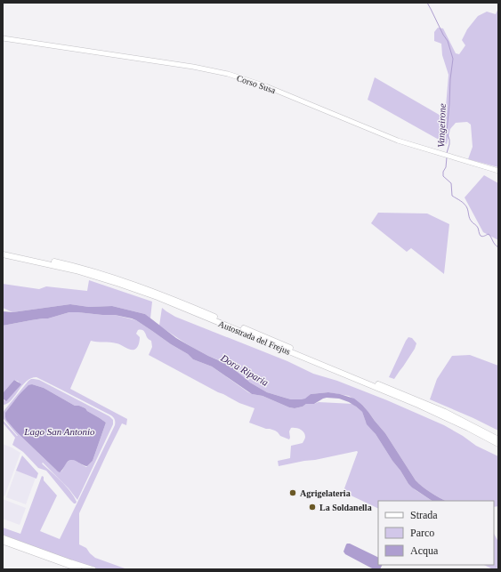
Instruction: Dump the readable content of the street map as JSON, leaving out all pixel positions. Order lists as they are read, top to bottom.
{
  "streets": {
    "highway": ["Autostrada del Frejus"],
    "main road": ["Corso Susa"]
  },
  "water": ["Vangeirone", "Dora Riparia", "Lago San Antonio"],
  "places": ["Agrigelateria", "La Soldanella"],
  "legend": ["Strada", "Parco", "Acqua"]
}
